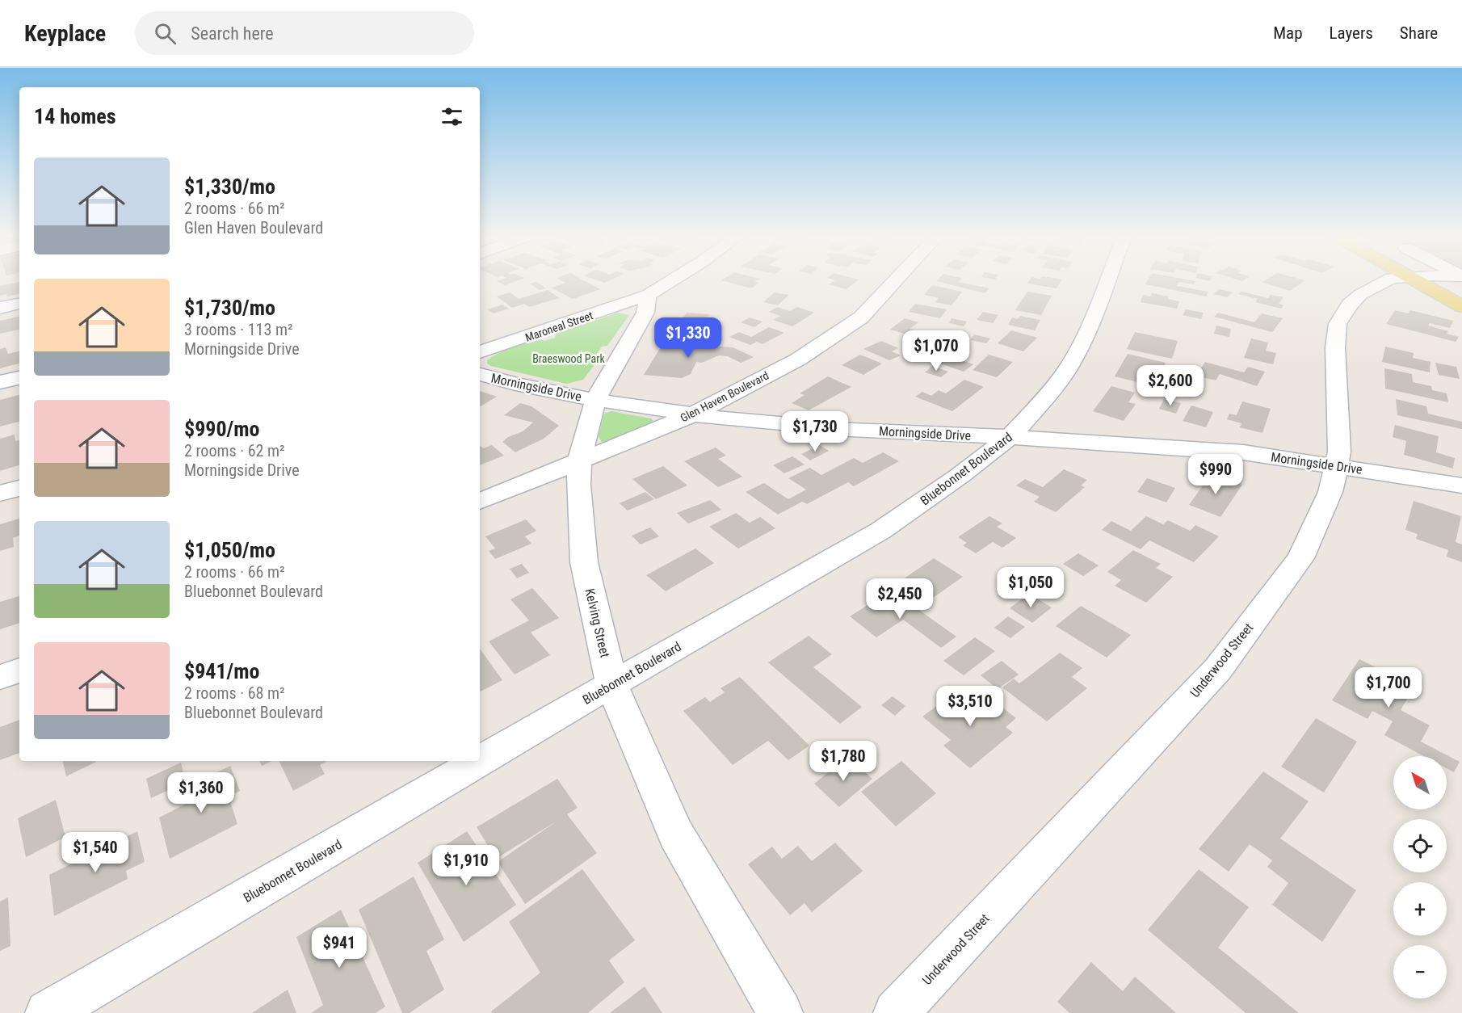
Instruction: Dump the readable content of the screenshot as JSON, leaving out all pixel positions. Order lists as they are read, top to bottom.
{
  "streets": {
    "street": [
      "Maroneal Street",
      "Morningside Drive",
      "Glen Haven Boulevard",
      "Bluebonnet Boulevard",
      "Kelving Street",
      "Underwood Street"
    ]
  },
  "crossings": [
    ["Maroneal Street", "Kelving Street"],
    ["Morningside Drive", "Glen Haven Boulevard"],
    ["Morningside Drive", "Bluebonnet Boulevard"],
    ["Morningside Drive", "Kelving Street"],
    ["Morningside Drive", "Underwood Street"],
    ["Glen Haven Boulevard", "Kelving Street"],
    ["Bluebonnet Boulevard", "Kelving Street"]
  ],
  "parks": ["Braeswood Park"],
  "north": "top left",
  "page": {
    "header": "Keyplace",
    "search": "Search here",
    "nav": ["Map", "Layers", "Share"],
    "heading": "14 homes",
    "list": [
      {
        "name": "$1,330/mo",
        "note": "2 rooms · 66 m² · Glen Haven Boulevard"
      },
      {
        "name": "$1,730/mo",
        "note": "3 rooms · 113 m² · Morningside Drive"
      },
      {
        "name": "$990/mo",
        "note": "2 rooms · 62 m² · Morningside Drive"
      },
      {
        "name": "$1,050/mo",
        "note": "2 rooms · 66 m² · Bluebonnet Boulevard"
      },
      {
        "name": "$941/mo",
        "note": "2 rooms · 68 m² · Bluebonnet Boulevard"
      }
    ],
    "price": [
      "$1,330",
      "$1,070",
      "$2,600",
      "$1,730",
      "$990",
      "$1,050",
      "$2,450",
      "$1,700",
      "$3,510",
      "$1,780",
      "$1,360",
      "$1,540",
      "$1,910",
      "$941"
    ],
    "map_buttons": ["+", "−"]
  }
}
